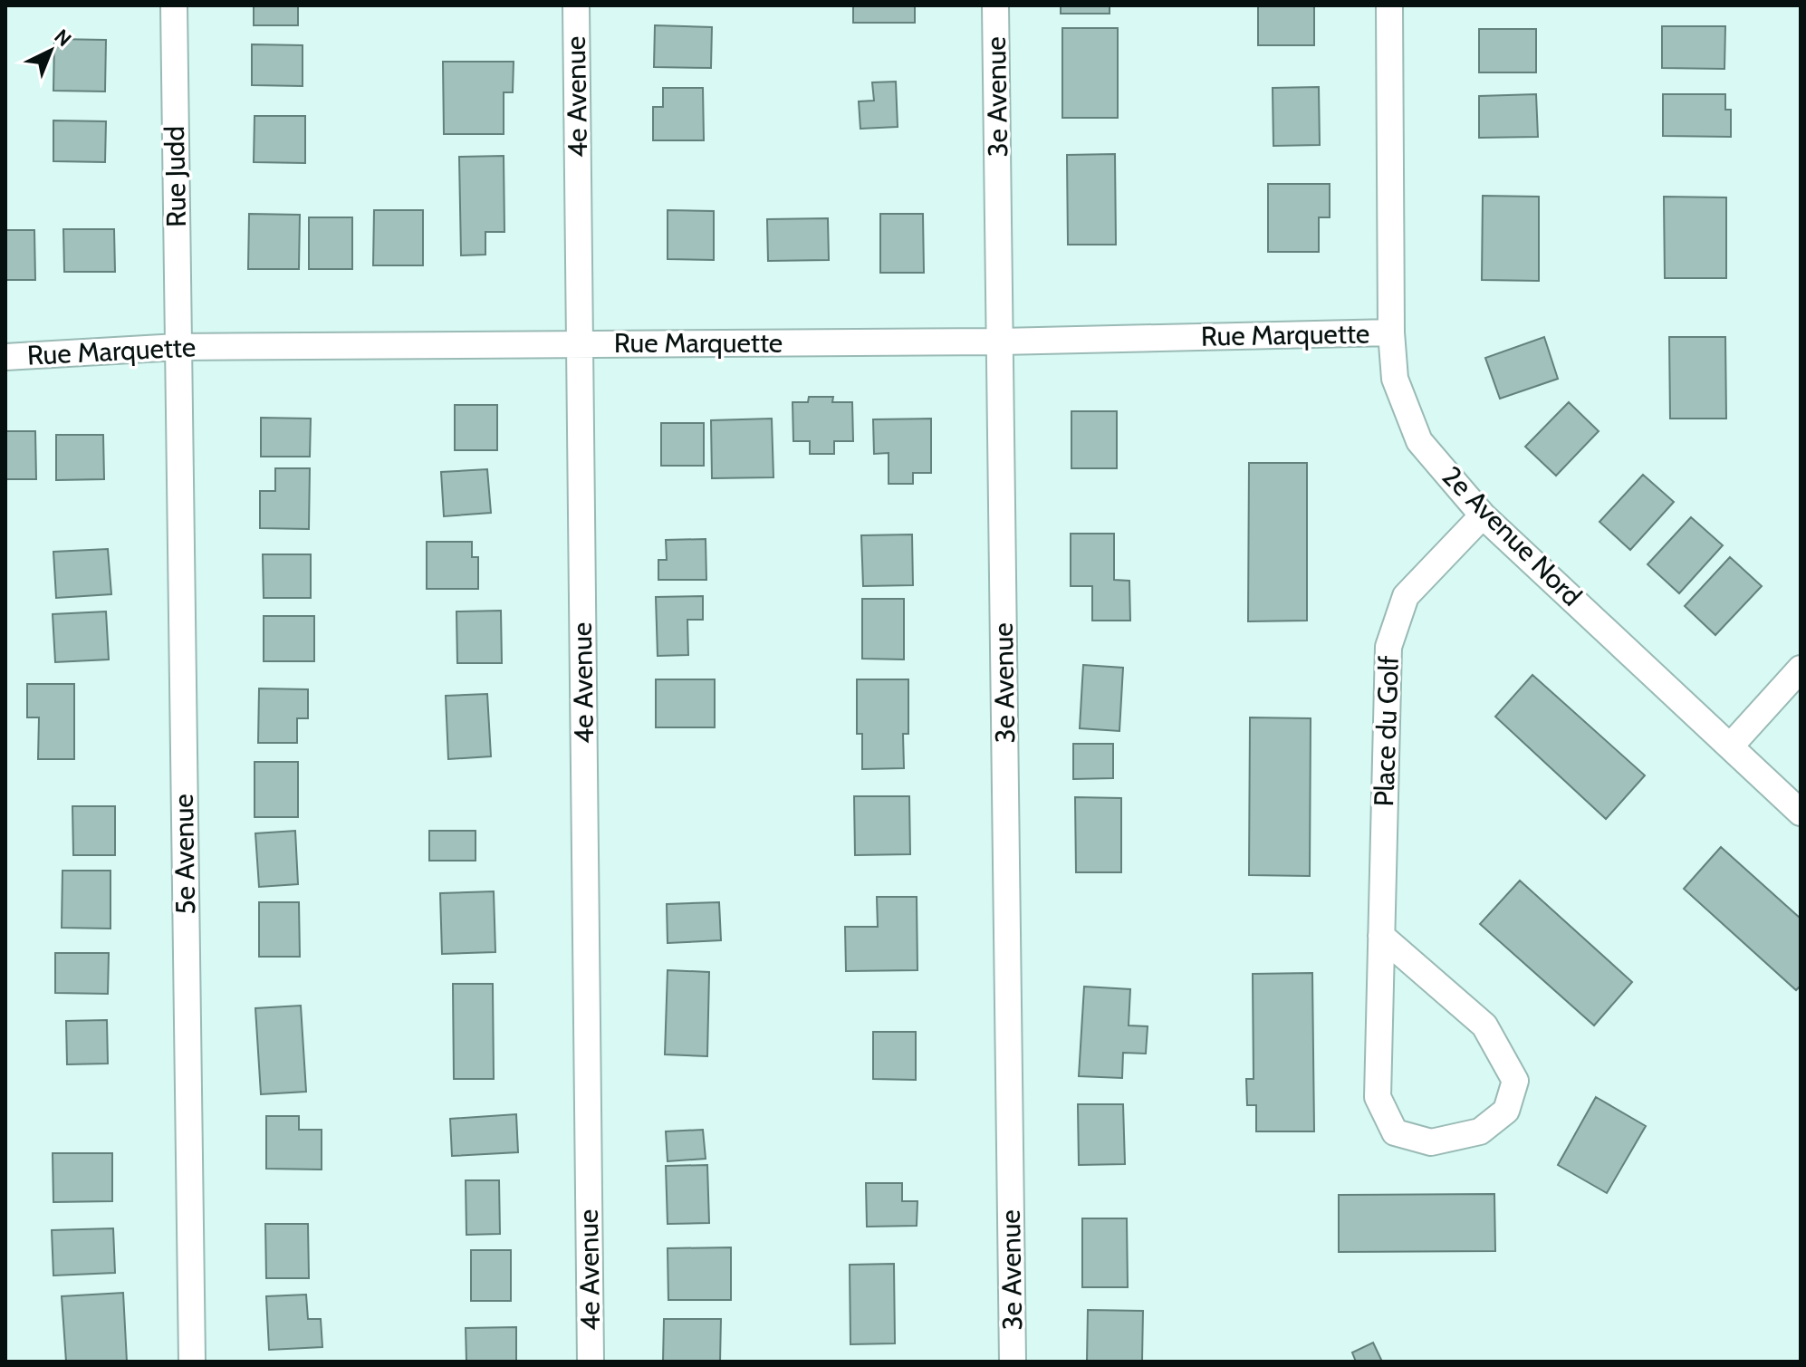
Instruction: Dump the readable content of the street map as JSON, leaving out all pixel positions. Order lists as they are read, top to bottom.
{
  "streets": {
    "street": [
      "4e Avenue",
      "3e Avenue",
      "Rue Judd",
      "Rue Marquette",
      "2e Avenue Nord",
      "Place du Golf",
      "5e Avenue"
    ]
  },
  "crossings": [
    ["4e Avenue", "Rue Marquette"],
    ["3e Avenue", "Rue Marquette"],
    ["Rue Judd", "Rue Marquette"],
    ["Rue Judd", "5e Avenue"],
    ["Rue Marquette", "2e Avenue Nord"],
    ["Rue Marquette", "5e Avenue"],
    ["2e Avenue Nord", "Place du Golf"]
  ],
  "north": "top right"
}
